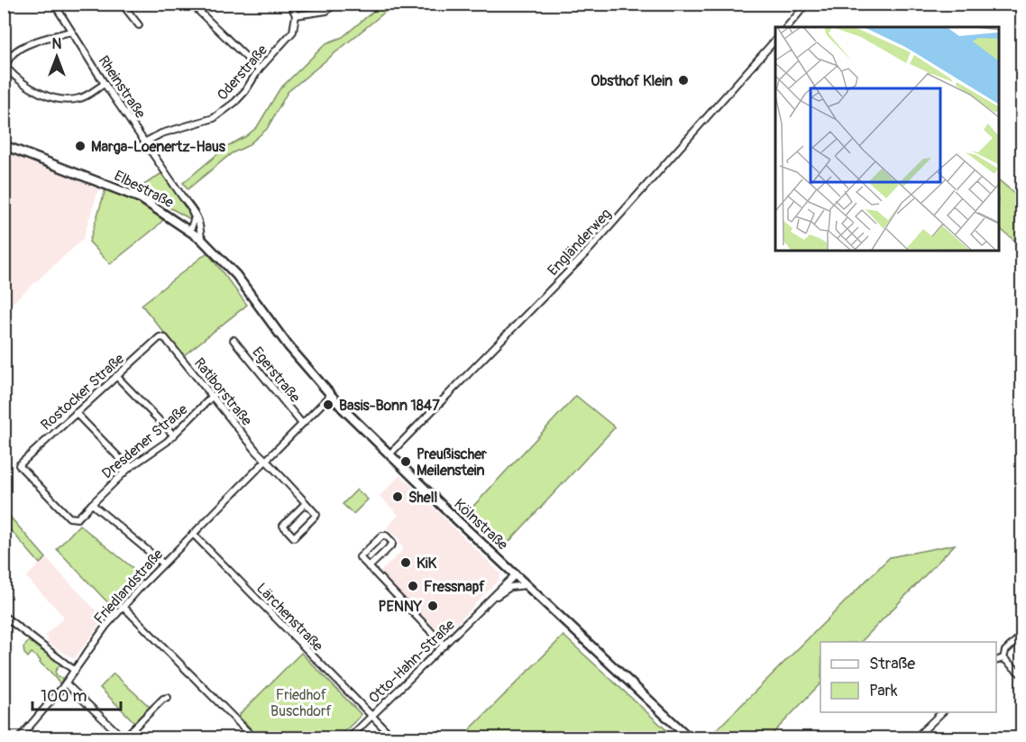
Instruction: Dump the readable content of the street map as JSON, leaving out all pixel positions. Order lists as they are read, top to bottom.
{
  "streets": {
    "main road": ["Elbestraße", "Kölnstraße"],
    "street": [
      "Oderstraße",
      "Rheinstraße",
      "Engländerweg",
      "Egerstraße",
      "Rostocker Straße",
      "Ratiborstraße",
      "Dresdener Straße",
      "Friedlandstraße",
      "Lärchenstraße",
      "Otto-Hahn-Straße"
    ]
  },
  "crossings": [
    ["Oderstraße", "Rheinstraße"],
    ["Rheinstraße", "Elbestraße"],
    ["Elbestraße", "Kölnstraße"],
    ["Engländerweg", "Kölnstraße"],
    ["Egerstraße", "Friedlandstraße"],
    ["Rostocker Straße", "Ratiborstraße"],
    ["Rostocker Straße", "Dresdener Straße"],
    ["Ratiborstraße", "Dresdener Straße"],
    ["Ratiborstraße", "Friedlandstraße"],
    ["Kölnstraße", "Friedlandstraße"],
    ["Kölnstraße", "Otto-Hahn-Straße"],
    ["Friedlandstraße", "Lärchenstraße"],
    ["Lärchenstraße", "Otto-Hahn-Straße"]
  ],
  "parks": ["Friedhof Buschdorf"],
  "places": [
    "Obsthof Klein",
    "Marga-Loenertz-Haus",
    "Basis-Bonn 1847",
    "Preußischer Meilenstein",
    "Shell",
    "KiK",
    "Fressnapf",
    "PENNY"
  ],
  "legend": ["Straße", "Park"],
  "scale_bar": "100 m",
  "north": "top"
}
